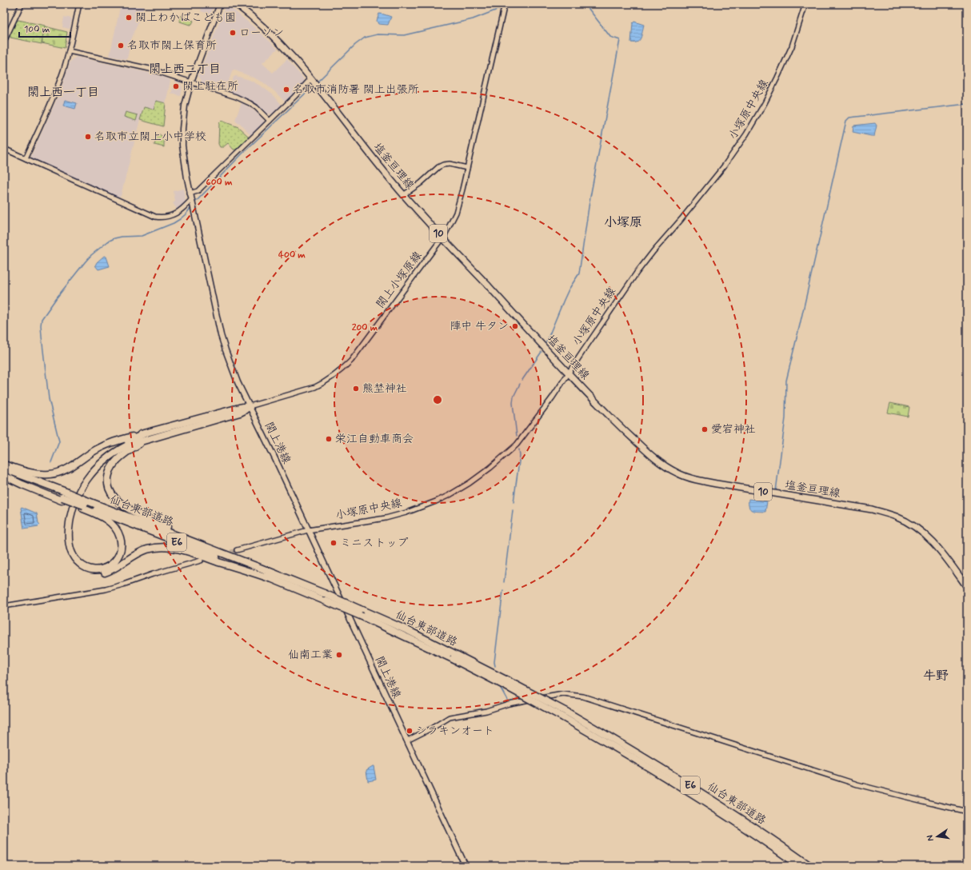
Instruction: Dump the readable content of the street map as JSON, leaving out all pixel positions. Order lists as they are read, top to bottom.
{
  "streets": {
    "highway": ["仙台東部道路", "E6"],
    "main road": ["塩釜亘理線", "10", "閖上港線"],
    "street": ["小塚原中央線", "閖上小塚原線"]
  },
  "crossings": [
    ["小塚原中央線", "塩釜亘理線"],
    ["小塚原中央線", "閖上港線"],
    ["閖上小塚原線", "閖上港線"]
  ],
  "districts": [
    "閖上西二丁目",
    "閖上西一丁目",
    "小塚原",
    "牛野"
  ],
  "places": [
    "閖上わかばこども園",
    "ローソン",
    "名取市閖上保育所",
    "閖上駐在所",
    "名取市消防署 閖上出張所",
    "名取市立閖上小中学校",
    "陣中 牛タン",
    "熊埜神社",
    "愛宕神社",
    "栄江自動車商会",
    "ミニストップ",
    "仙南工業",
    "シラキンオート"
  ],
  "scale_bar": "100 m",
  "north": "left",
  "rings": ["600 m", "400 m", "200 m"]
}
